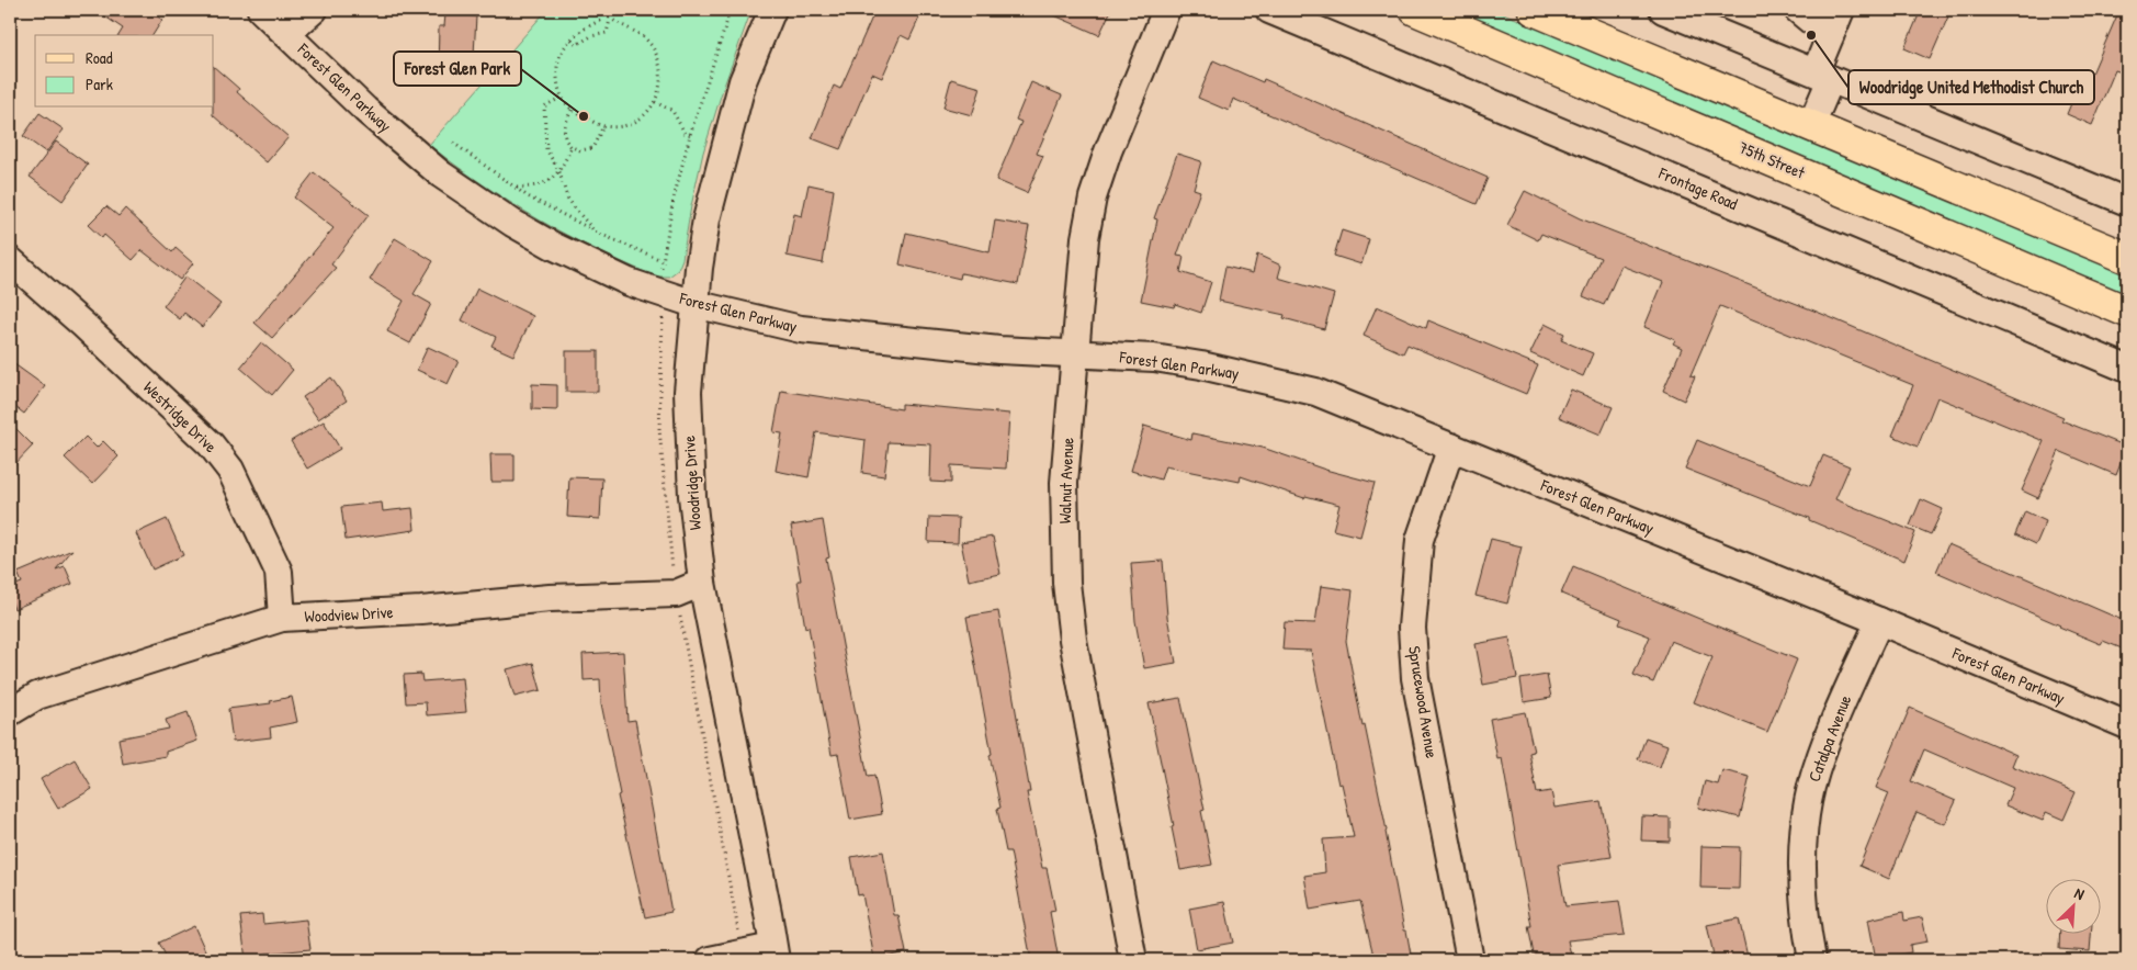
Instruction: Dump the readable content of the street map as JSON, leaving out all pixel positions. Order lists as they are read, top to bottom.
{
  "streets": {
    "main road": ["75th Street"],
    "street": [
      "Forest Glen Parkway",
      "Frontage Road",
      "Westridge Drive",
      "Walnut Avenue",
      "Woodridge Drive",
      "Woodview Drive",
      "Sprucewood Avenue",
      "Catalpa Avenue"
    ]
  },
  "crossings": [
    ["Forest Glen Parkway", "Walnut Avenue"],
    ["Forest Glen Parkway", "Woodridge Drive"],
    ["Forest Glen Parkway", "Sprucewood Avenue"],
    ["Forest Glen Parkway", "Catalpa Avenue"],
    ["Westridge Drive", "Woodview Drive"],
    ["Woodridge Drive", "Woodview Drive"]
  ],
  "places": ["Woodridge United Methodist Church", "Forest Glen Park"],
  "legend": ["Road", "Park"],
  "north": "top right"
}
